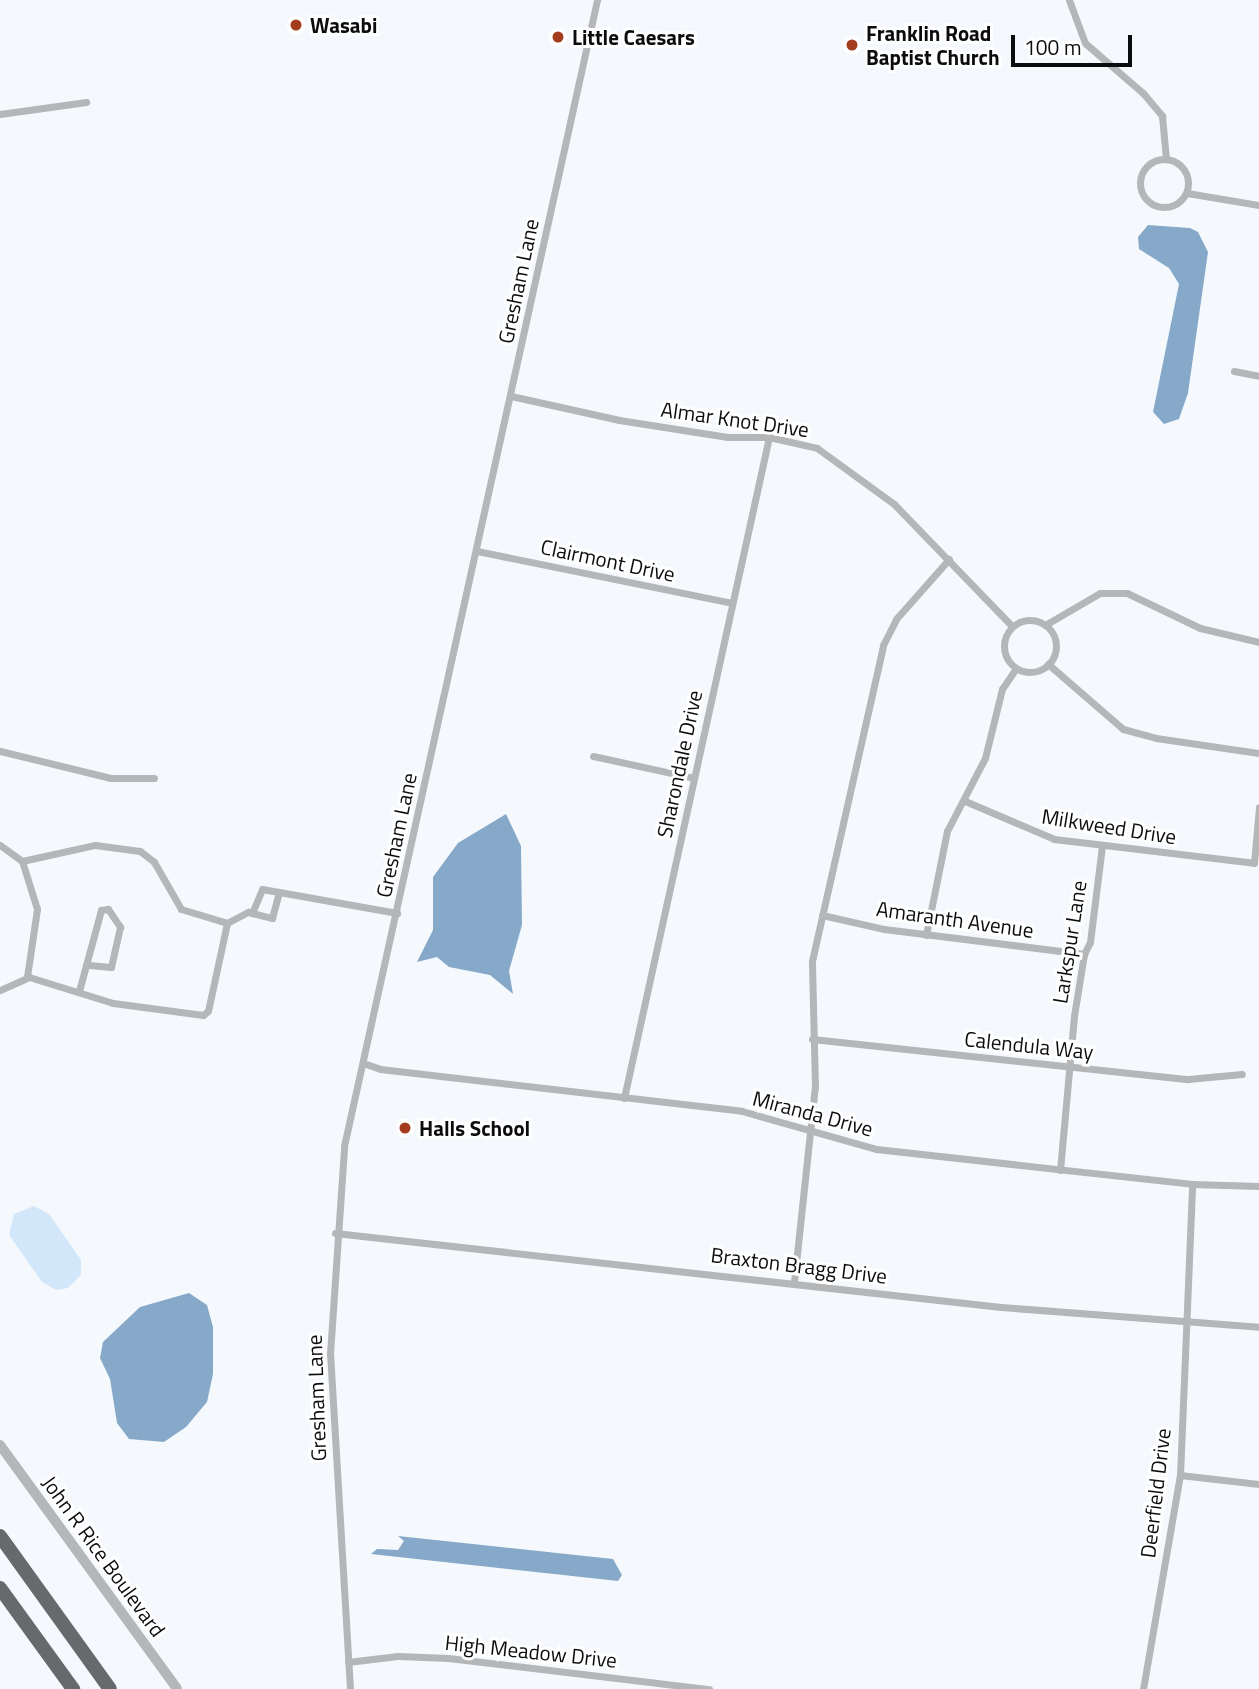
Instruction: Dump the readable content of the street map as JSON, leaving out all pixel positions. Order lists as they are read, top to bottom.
{
  "streets": {
    "street": [
      "Gresham Lane",
      "Almar Knot Drive",
      "Clairmont Drive",
      "Sharondale Drive",
      "Milkweed Drive",
      "Amaranth Avenue",
      "Larkspur Lane",
      "Calendula Way",
      "Miranda Drive",
      "Braxton Bragg Drive",
      "Deerfield Drive",
      "John R Rice Boulevard",
      "High Meadow Drive"
    ]
  },
  "crossings": [
    ["Gresham Lane", "Almar Knot Drive"],
    ["Gresham Lane", "Clairmont Drive"],
    ["Gresham Lane", "Miranda Drive"],
    ["Gresham Lane", "Braxton Bragg Drive"],
    ["Gresham Lane", "High Meadow Drive"],
    ["Almar Knot Drive", "Sharondale Drive"],
    ["Clairmont Drive", "Sharondale Drive"],
    ["Sharondale Drive", "Miranda Drive"],
    ["Milkweed Drive", "Larkspur Lane"],
    ["Amaranth Avenue", "Larkspur Lane"],
    ["Larkspur Lane", "Calendula Way"],
    ["Larkspur Lane", "Miranda Drive"],
    ["Miranda Drive", "Deerfield Drive"],
    ["Braxton Bragg Drive", "Deerfield Drive"]
  ],
  "places": [
    "Wasabi",
    "Little Caesars",
    "Franklin Road Baptist Church",
    "Halls School"
  ],
  "scale_bar": "100 m"
}
